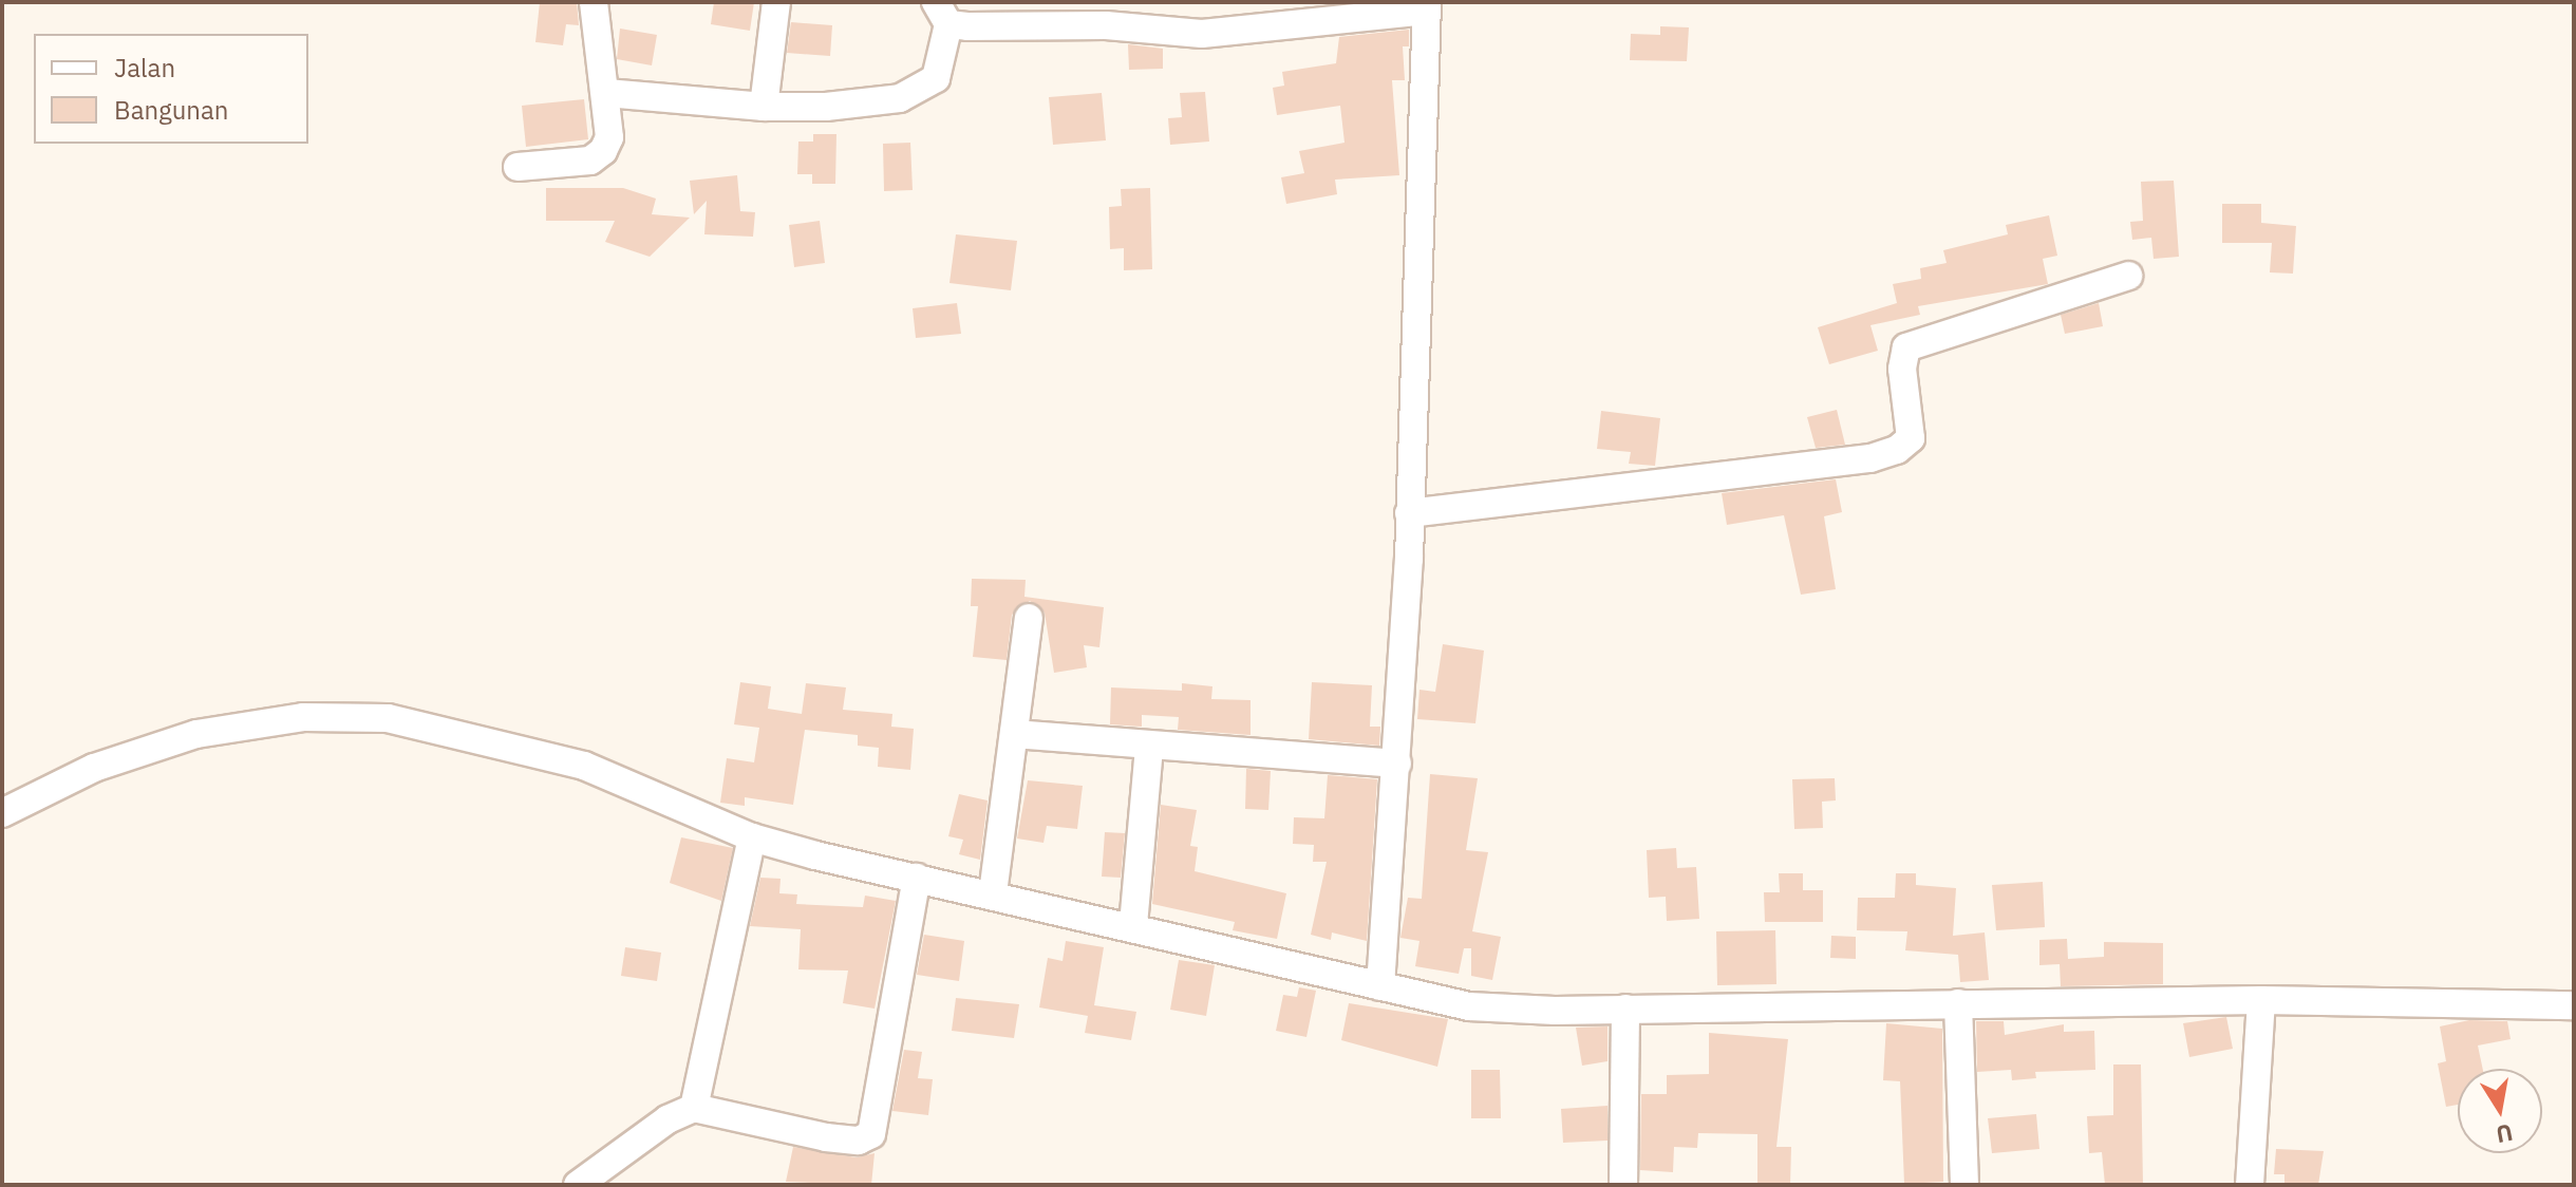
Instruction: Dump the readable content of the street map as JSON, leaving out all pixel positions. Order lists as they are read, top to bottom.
{
  "legend": ["Jalan", "Bangunan"],
  "north": "bottom"
}
